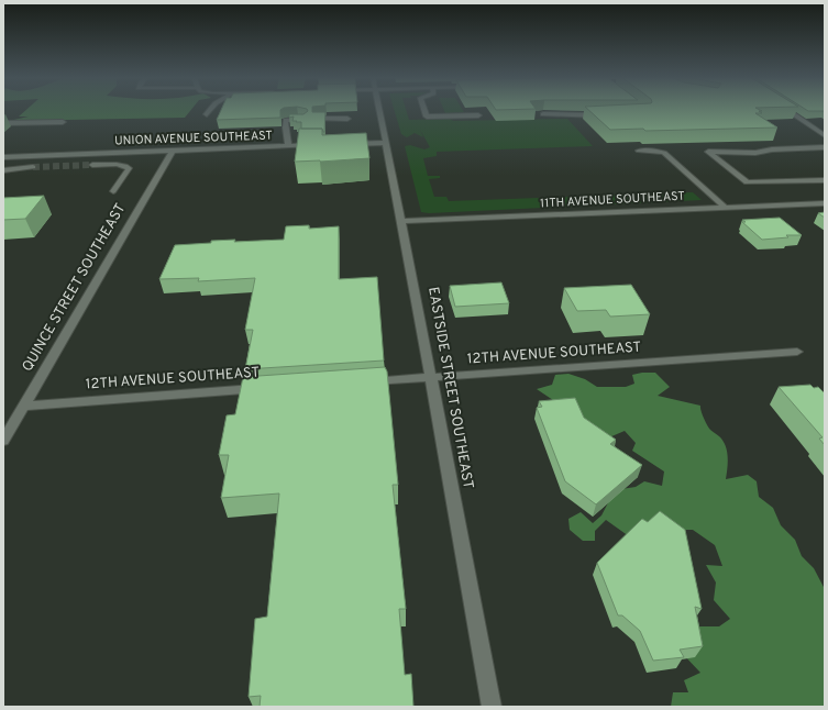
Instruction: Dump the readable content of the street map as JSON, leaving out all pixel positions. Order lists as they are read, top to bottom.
{
  "streets": {
    "street": [
      "UNION AVENUE SOUTHEAST",
      "11TH AVENUE SOUTHEAST",
      "QUINCE STREET SOUTHEAST",
      "12TH AVENUE SOUTHEAST",
      "EASTSIDE STREET SOUTHEAST"
    ]
  },
  "crossings": [
    ["UNION AVENUE SOUTHEAST", "QUINCE STREET SOUTHEAST"],
    ["11TH AVENUE SOUTHEAST", "EASTSIDE STREET SOUTHEAST"],
    ["QUINCE STREET SOUTHEAST", "12TH AVENUE SOUTHEAST"],
    ["12TH AVENUE SOUTHEAST", "EASTSIDE STREET SOUTHEAST"]
  ]
}
